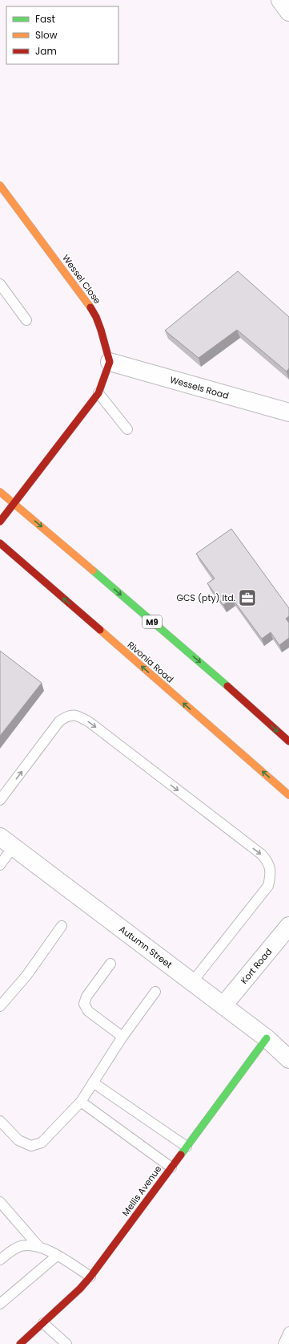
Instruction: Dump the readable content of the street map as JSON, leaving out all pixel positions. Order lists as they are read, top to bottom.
{
  "streets": {
    "street": [
      "Wessel Close",
      "Wessels Road",
      "M9",
      "Rivonia Road",
      "Autumn Street",
      "Kort Road",
      "Mellis Avenue"
    ]
  },
  "crossings": [
    ["Wessel Close", "Wessels Road"],
    ["Autumn Street", "Kort Road"],
    ["Autumn Street", "Mellis Avenue"]
  ],
  "places": {
    "office": ["GCS (pty) ltd."]
  },
  "legend": ["Fast", "Slow", "Jam"]
}
